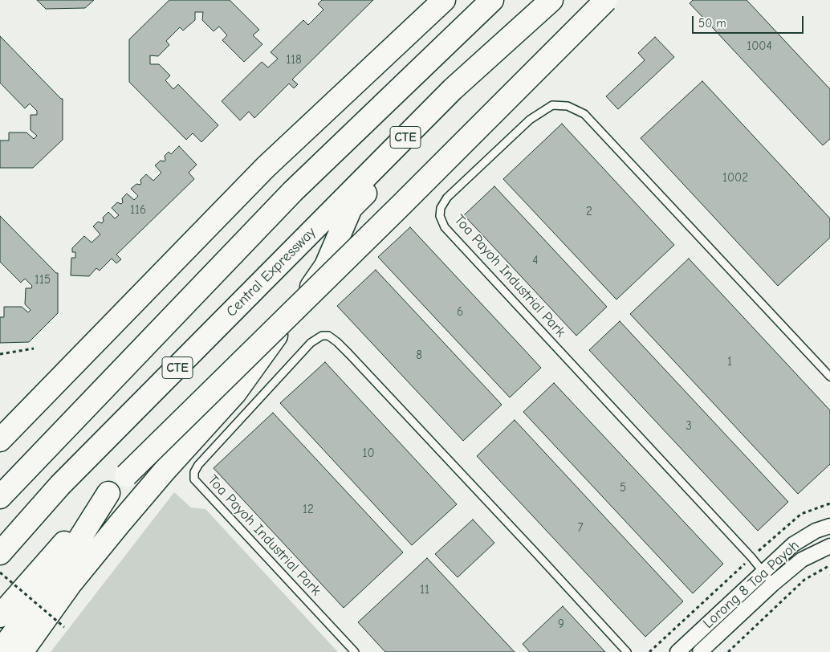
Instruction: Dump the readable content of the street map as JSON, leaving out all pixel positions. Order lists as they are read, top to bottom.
{
  "streets": {
    "highway": ["CTE", "Central Expressway"],
    "street": ["Lorong 8 Toa Payoh"],
    "lane": ["Toa Payoh Industrial Park"]
  },
  "crossings": [
    ["Toa Payoh Industrial Park", "Lorong 8 Toa Payoh"]
  ],
  "house_numbers": [
    "1004",
    "118",
    "1002",
    "116",
    "2",
    "4",
    "115",
    "6",
    "8",
    "1",
    "3",
    "10",
    "5",
    "12",
    "7",
    "11",
    "9"
  ],
  "scale_bar": "50 m"
}
